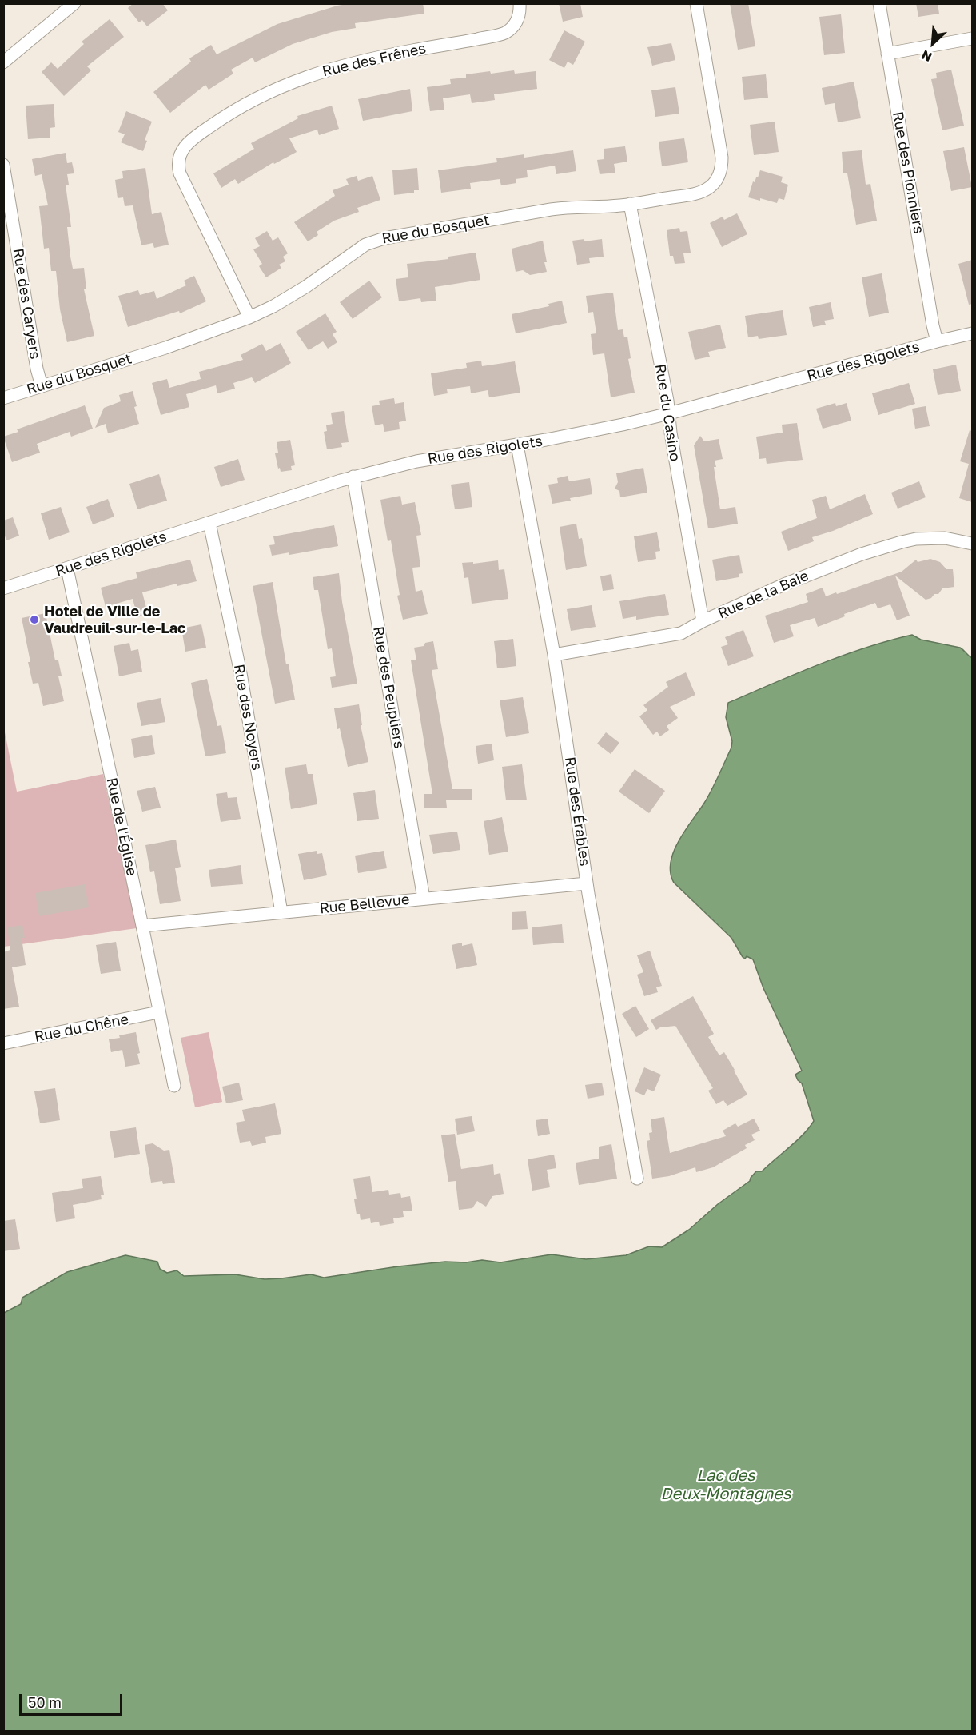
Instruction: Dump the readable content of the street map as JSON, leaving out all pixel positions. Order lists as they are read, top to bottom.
{
  "streets": {
    "street": [
      "Rue des Frênes",
      "Rue des Pionniers",
      "Rue du Bosquet",
      "Rue des Caryers",
      "Rue des Rigolets",
      "Rue du Casino",
      "Rue de la Baie",
      "Rue des Peupliers",
      "Rue des Noyers",
      "Rue des Érables",
      "Rue de l'Église",
      "Rue Bellevue",
      "Rue du Chêne"
    ]
  },
  "crossings": [
    ["Rue des Frênes", "Rue du Bosquet"],
    ["Rue des Pionniers", "Rue des Rigolets"],
    ["Rue du Bosquet", "Rue des Caryers"],
    ["Rue du Bosquet", "Rue du Casino"],
    ["Rue des Rigolets", "Rue du Casino"],
    ["Rue des Rigolets", "Rue des Peupliers"],
    ["Rue des Rigolets", "Rue des Noyers"],
    ["Rue des Rigolets", "Rue des Érables"],
    ["Rue des Rigolets", "Rue de l'Église"],
    ["Rue du Casino", "Rue de la Baie"],
    ["Rue de la Baie", "Rue des Érables"],
    ["Rue des Peupliers", "Rue Bellevue"],
    ["Rue des Noyers", "Rue Bellevue"],
    ["Rue des Érables", "Rue Bellevue"],
    ["Rue de l'Église", "Rue Bellevue"],
    ["Rue de l'Église", "Rue du Chêne"]
  ],
  "water": ["Lac des Deux-Montagnes"],
  "places": ["Hotel de Ville de Vaudreuil-sur-le-Lac"],
  "scale_bar": "50 m",
  "north": "bottom left"
}
